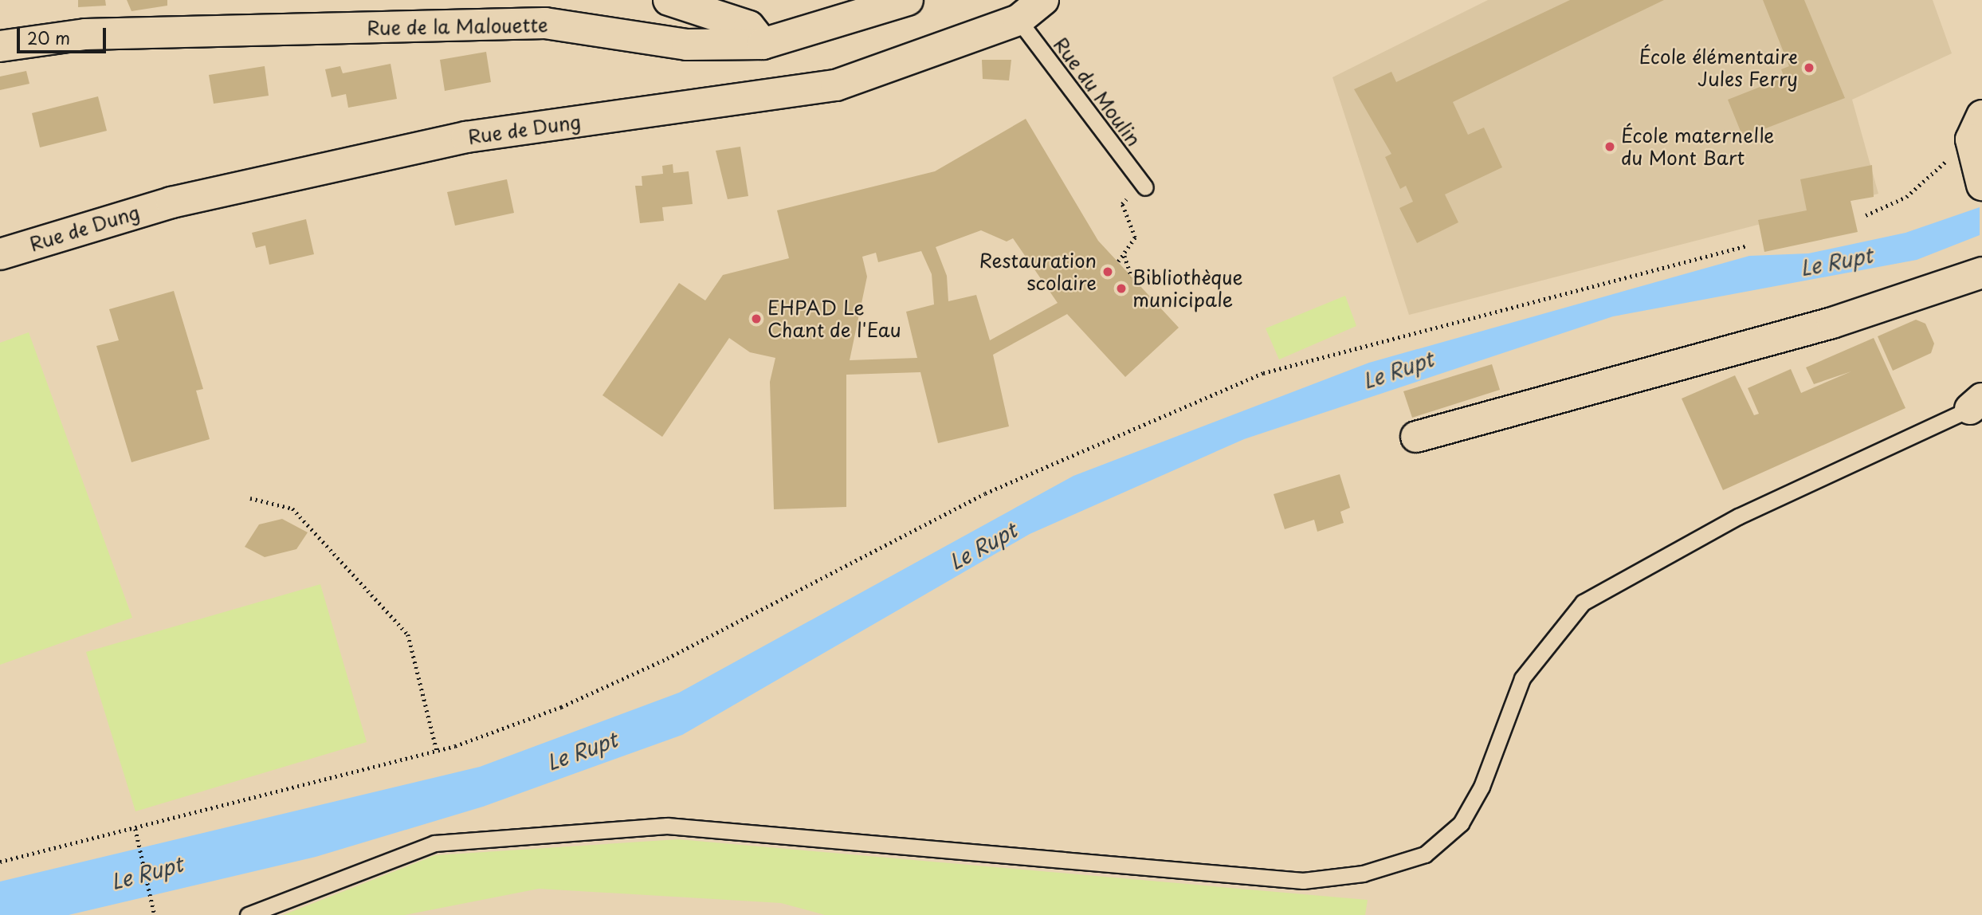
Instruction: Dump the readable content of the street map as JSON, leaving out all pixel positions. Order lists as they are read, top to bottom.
{
  "streets": {
    "street": ["Rue de la Malouette", "Rue de Dung"],
    "lane": ["Rue du Moulin"]
  },
  "crossings": [
    ["Rue du Moulin", "Rue de Dung"]
  ],
  "water": ["Le Rupt"],
  "places": [
    "École élémentaire Jules Ferry",
    "École maternelle du Mont Bart",
    "Restauration scolaire",
    "Bibliothèque municipale",
    "EHPAD Le Chant de l'Eau"
  ],
  "scale_bar": "20 m"
}
